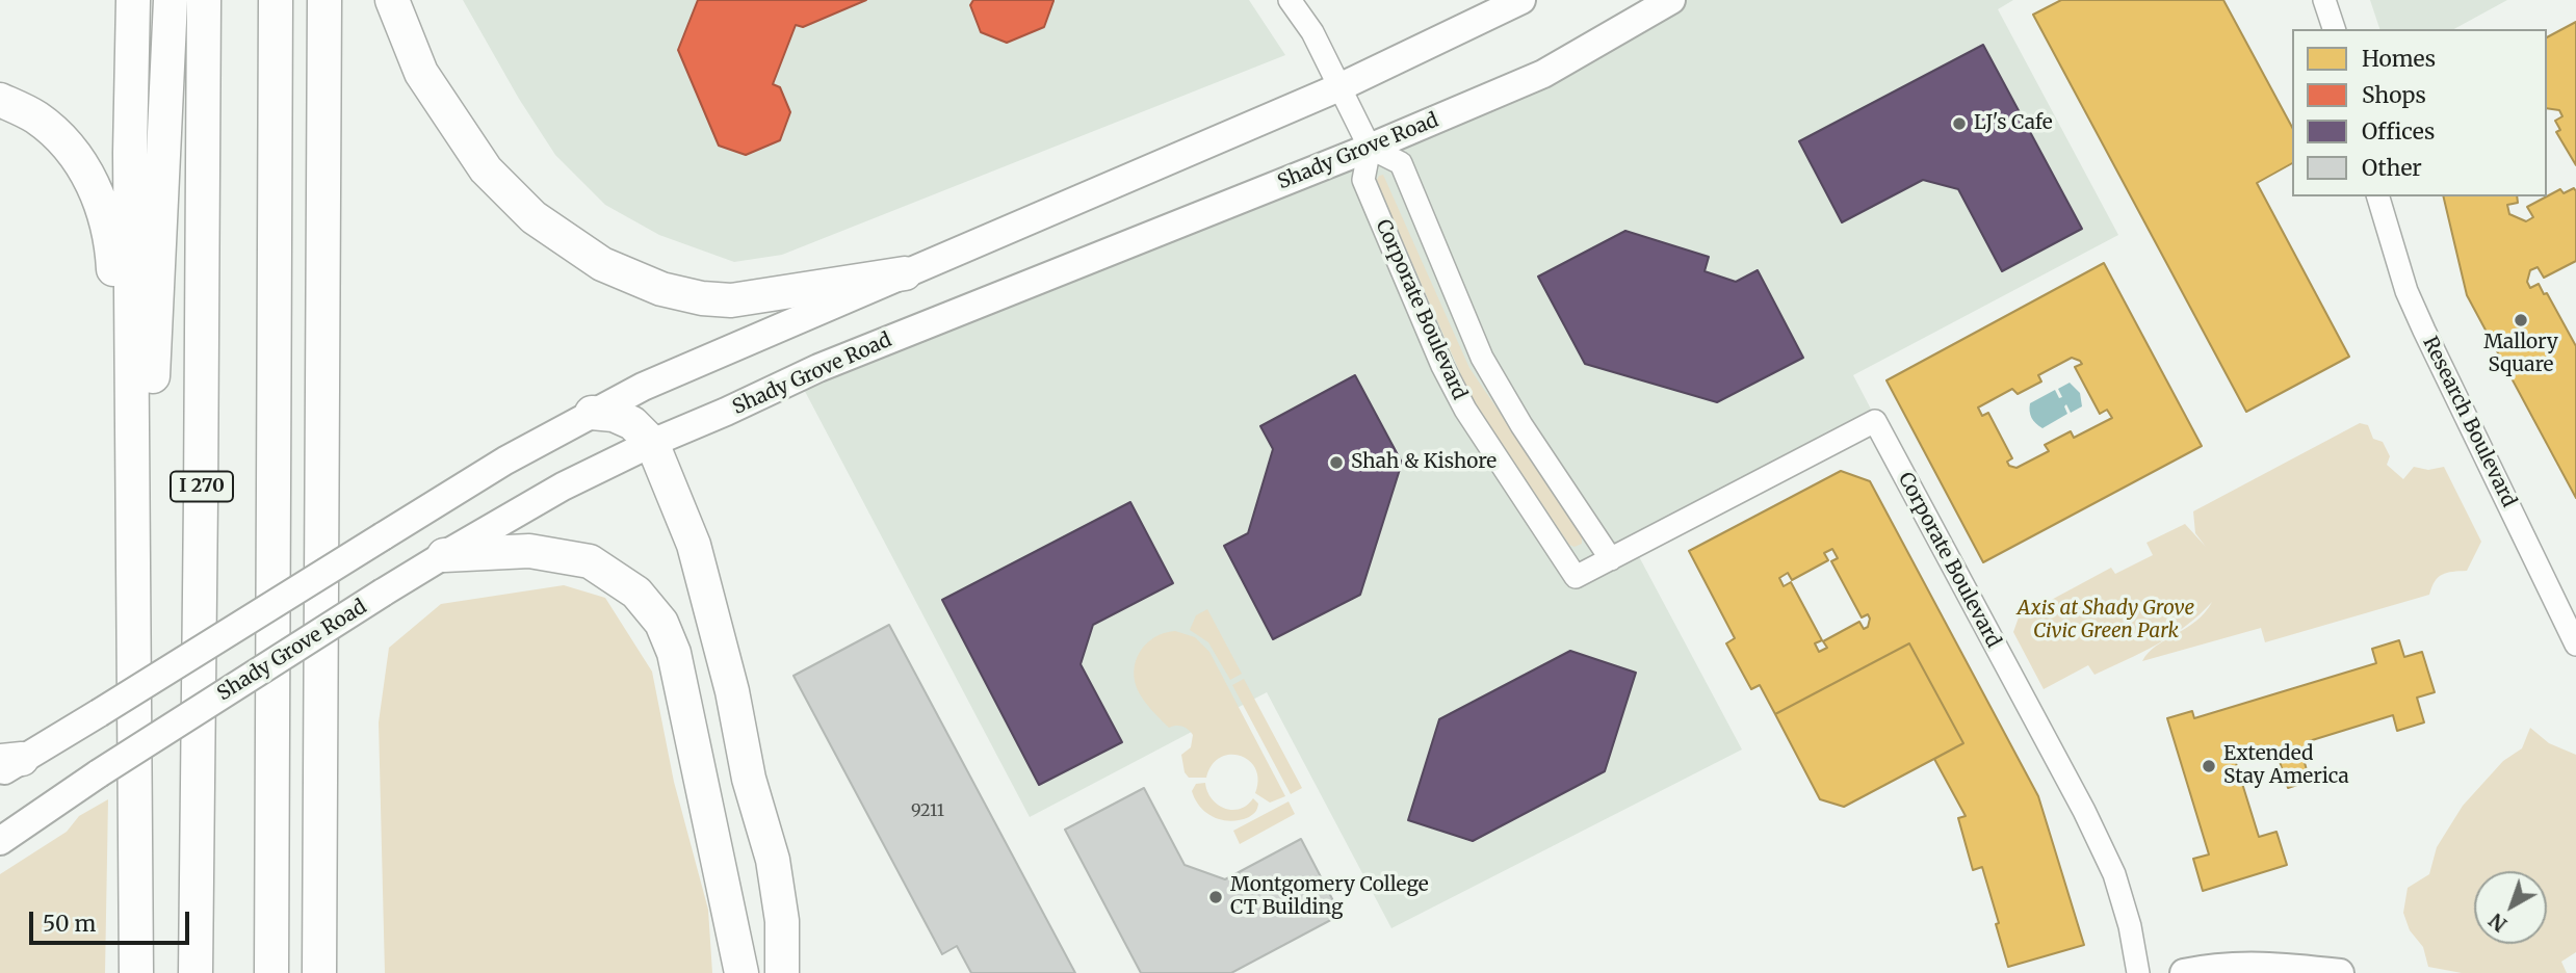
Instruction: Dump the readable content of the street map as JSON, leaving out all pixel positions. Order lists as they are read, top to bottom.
{
  "streets": {
    "highway": ["I 270"],
    "main road": ["Shady Grove Road"],
    "street": ["Corporate Boulevard", "Research Boulevard"]
  },
  "crossings": [
    ["Shady Grove Road", "Corporate Boulevard"]
  ],
  "parks": ["Axis at Shady Grove Civic Green Park"],
  "places": [
    "LJ's Cafe",
    "Mallory Square",
    "Shah & Kishore",
    "Extended Stay America",
    "Montgomery College CT Building"
  ],
  "house_numbers": ["9211"],
  "legend": [
    "Homes",
    "Shops",
    "Offices",
    "Other"
  ],
  "scale_bar": "50 m",
  "north": "bottom left"
}
